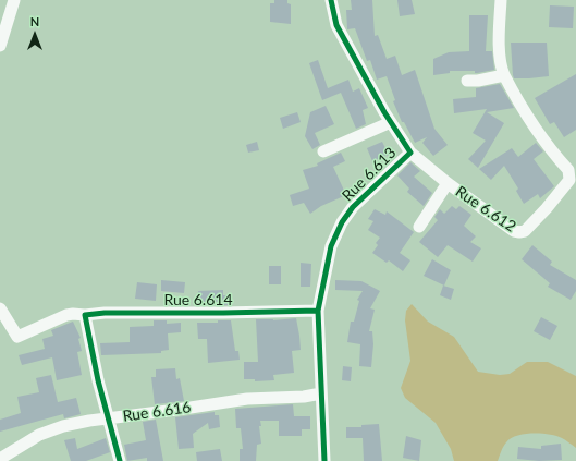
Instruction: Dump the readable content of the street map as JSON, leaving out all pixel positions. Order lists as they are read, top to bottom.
{
  "streets": {
    "street": [
      "Rue 6.613",
      "Rue 6.612",
      "Rue 6.614",
      "Rue 6.616"
    ]
  },
  "crossings": [
    ["Rue 6.613", "Rue 6.612"],
    ["Rue 6.613", "Rue 6.614"],
    ["Rue 6.613", "Rue 6.616"]
  ],
  "north": "top"
}
